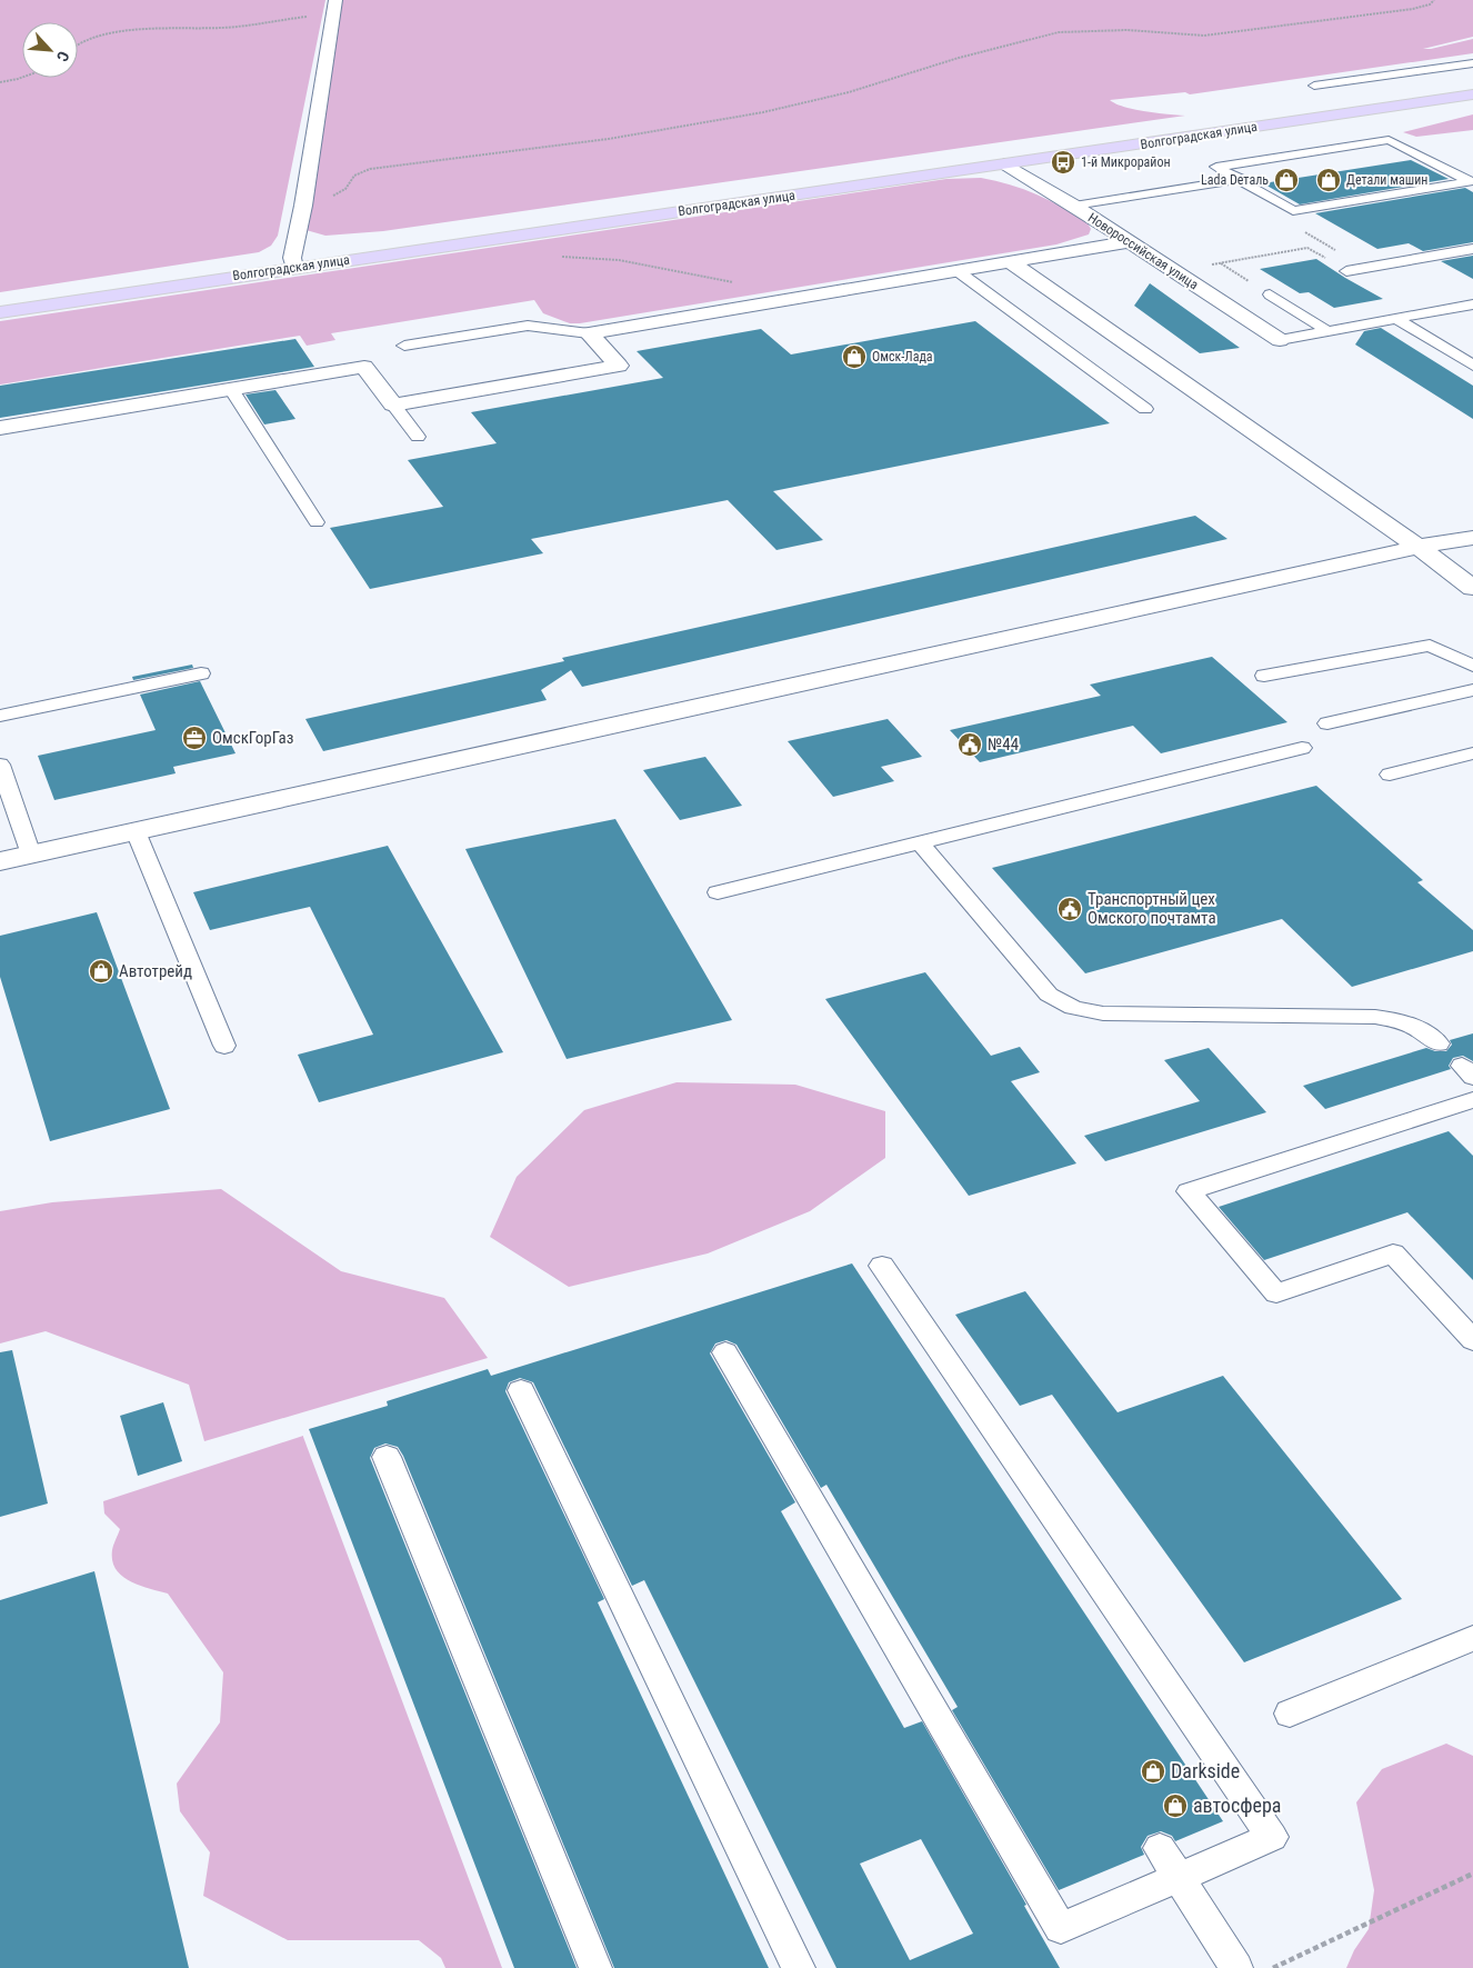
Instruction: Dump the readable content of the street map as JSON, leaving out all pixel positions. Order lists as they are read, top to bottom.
{
  "streets": {
    "main road": ["Волгоградская улица"],
    "street": ["Новороссийская улица"]
  },
  "crossings": [
    ["Волгоградская улица", "Новороссийская улица"]
  ],
  "places": {
    "bus stop": ["1-й Микрорайон"],
    "shop": [
      "Lada Dеталь",
      "Детали машин",
      "Омск-Лада",
      "Автотрейд",
      "Darkside",
      "автосфера"
    ],
    "office": ["ОмскГорГаз"],
    "public building": ["№44", "Транспортный цех Омского почтамта"]
  },
  "north": "bottom right"
}
